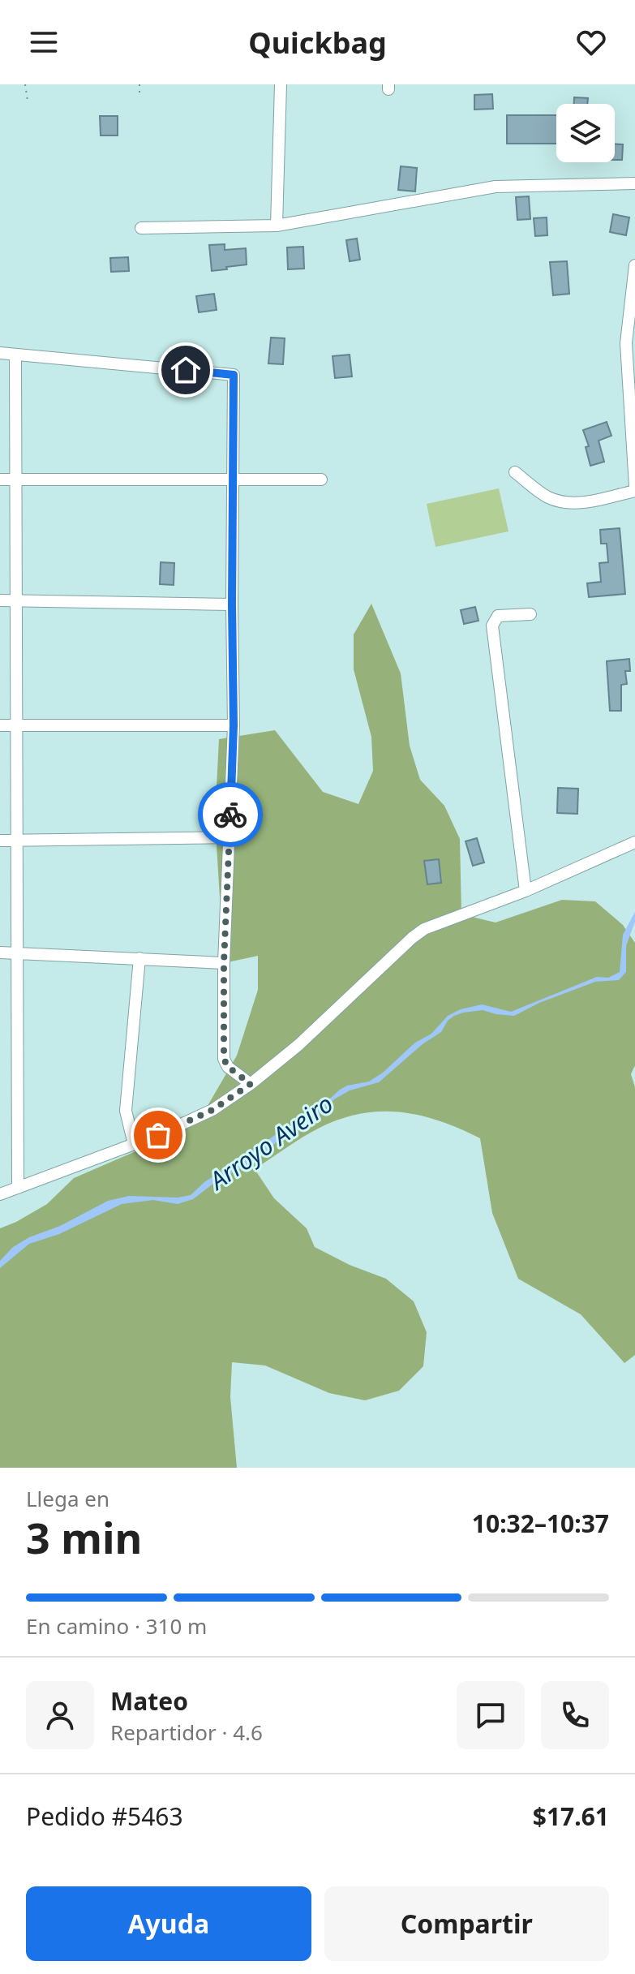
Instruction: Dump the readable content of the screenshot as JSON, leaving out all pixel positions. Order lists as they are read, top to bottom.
{
  "water": ["Arroyo Aveiro"],
  "page": {
    "header": "Quickbag",
    "heading": ["3 min", "Llega en", "10:32–10:37"],
    "panel": [
      "Mateo",
      "Repartidor · 4.6",
      "Pedido #5463",
      "$17.61"
    ],
    "bar": "En camino · 310 m",
    "buttons": ["Ayuda", "Compartir"]
  }
}
